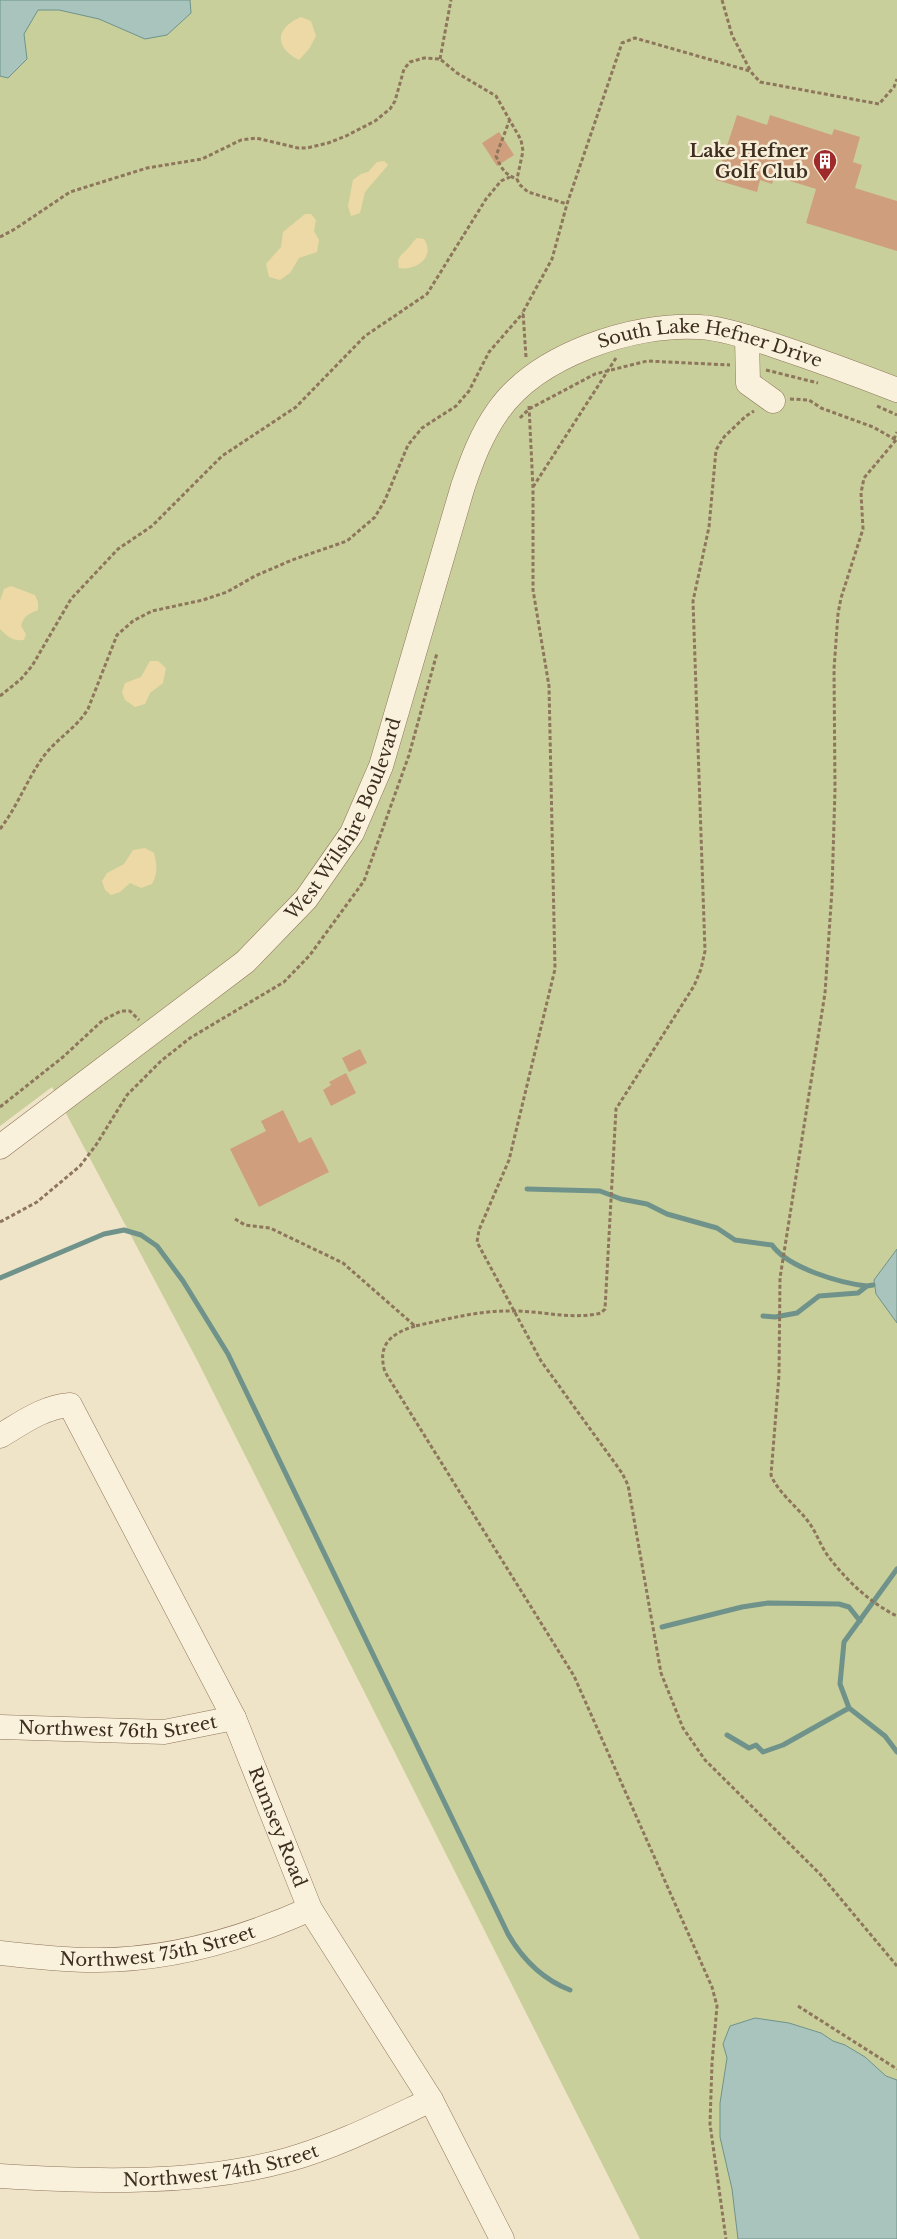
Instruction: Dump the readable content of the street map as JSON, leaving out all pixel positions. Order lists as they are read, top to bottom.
{
  "streets": {
    "street": [
      "South Lake Hefner Drive",
      "West Wilshire Boulevard",
      "Northwest 76th Street",
      "Rumsey Road",
      "Northwest 75th Street",
      "Northwest 74th Street"
    ]
  },
  "crossings": [
    ["South Lake Hefner Drive", "West Wilshire Boulevard"],
    ["Northwest 76th Street", "Rumsey Road"],
    ["Rumsey Road", "Northwest 75th Street"],
    ["Rumsey Road", "Northwest 74th Street"]
  ],
  "places": {
    "building": ["Lake Hefner Golf Club"]
  }
}
